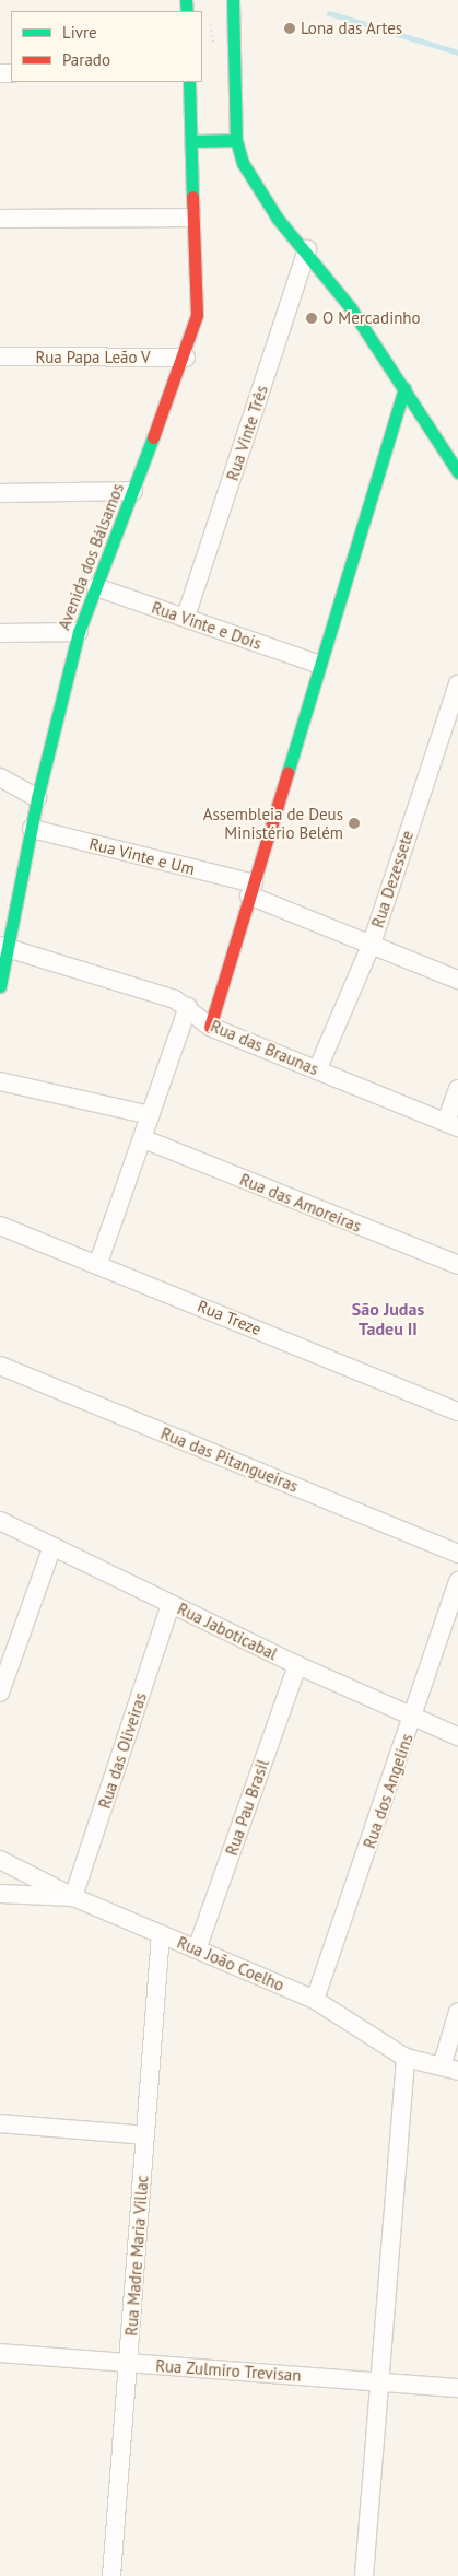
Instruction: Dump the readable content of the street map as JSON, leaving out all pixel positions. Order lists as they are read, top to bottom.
{
  "streets": {
    "street": [
      "Rua Papa Leão V",
      "Rua Vinte Três",
      "Avenida dos Bálsamos",
      "Rua Vinte e Dois",
      "Rua Vinte e Um",
      "Rua Dezessete",
      "Rua das Braunas",
      "Rua das Amoreiras",
      "Rua Treze",
      "Rua das Pitangueiras",
      "Rua Jaboticabal",
      "Rua das Oliveiras",
      "Rua dos Angelins",
      "Rua Pau Brasil",
      "Rua João Coelho",
      "Rua Madre Maria Villac",
      "Rua Zulmiro Trevisan"
    ]
  },
  "crossings": [
    ["Rua Papa Leão V", "Avenida dos Bálsamos"],
    ["Rua Vinte Três", "Rua Vinte e Dois"],
    ["Avenida dos Bálsamos", "Rua Vinte e Dois"],
    ["Avenida dos Bálsamos", "Rua Vinte e Um"],
    ["Avenida dos Bálsamos", "Rua das Braunas"],
    ["Rua Vinte e Um", "Rua Dezessete"],
    ["Rua Dezessete", "Rua das Braunas"],
    ["Rua Jaboticabal", "Rua das Oliveiras"],
    ["Rua Jaboticabal", "Rua dos Angelins"],
    ["Rua Jaboticabal", "Rua Pau Brasil"],
    ["Rua das Oliveiras", "Rua João Coelho"],
    ["Rua dos Angelins", "Rua João Coelho"],
    ["Rua Pau Brasil", "Rua João Coelho"],
    ["Rua João Coelho", "Rua Madre Maria Villac"],
    ["Rua Madre Maria Villac", "Rua Zulmiro Trevisan"]
  ],
  "districts": ["São Judas Tadeu II"],
  "places": ["Lona das Artes", "O Mercadinho", "Assembleia de Deus Ministério Belém"],
  "legend": ["Livre", "Parado"]
}
